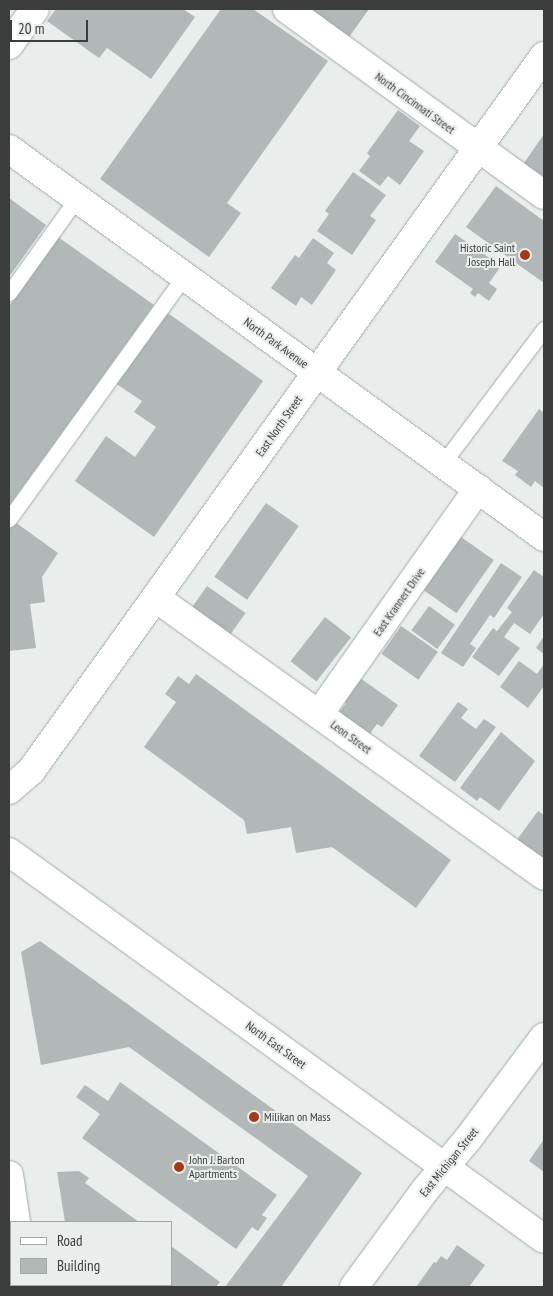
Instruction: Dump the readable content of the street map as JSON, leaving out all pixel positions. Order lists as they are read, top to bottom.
{
  "streets": {
    "main road": [
      "North Cincinnati Street",
      "North Park Avenue",
      "East North Street",
      "East Krannert Drive",
      "Leon Street",
      "North East Street",
      "East Michigan Street"
    ]
  },
  "crossings": [
    ["North Cincinnati Street", "East North Street"],
    ["North Park Avenue", "East North Street"],
    ["North Park Avenue", "East Krannert Drive"],
    ["East North Street", "Leon Street"],
    ["East Krannert Drive", "Leon Street"],
    ["North East Street", "East Michigan Street"]
  ],
  "places": ["Historic Saint Joseph Hall", "Milikan on Mass", "John J. Barton Apartments"],
  "legend": ["Road", "Building"],
  "scale_bar": "20 m"
}
